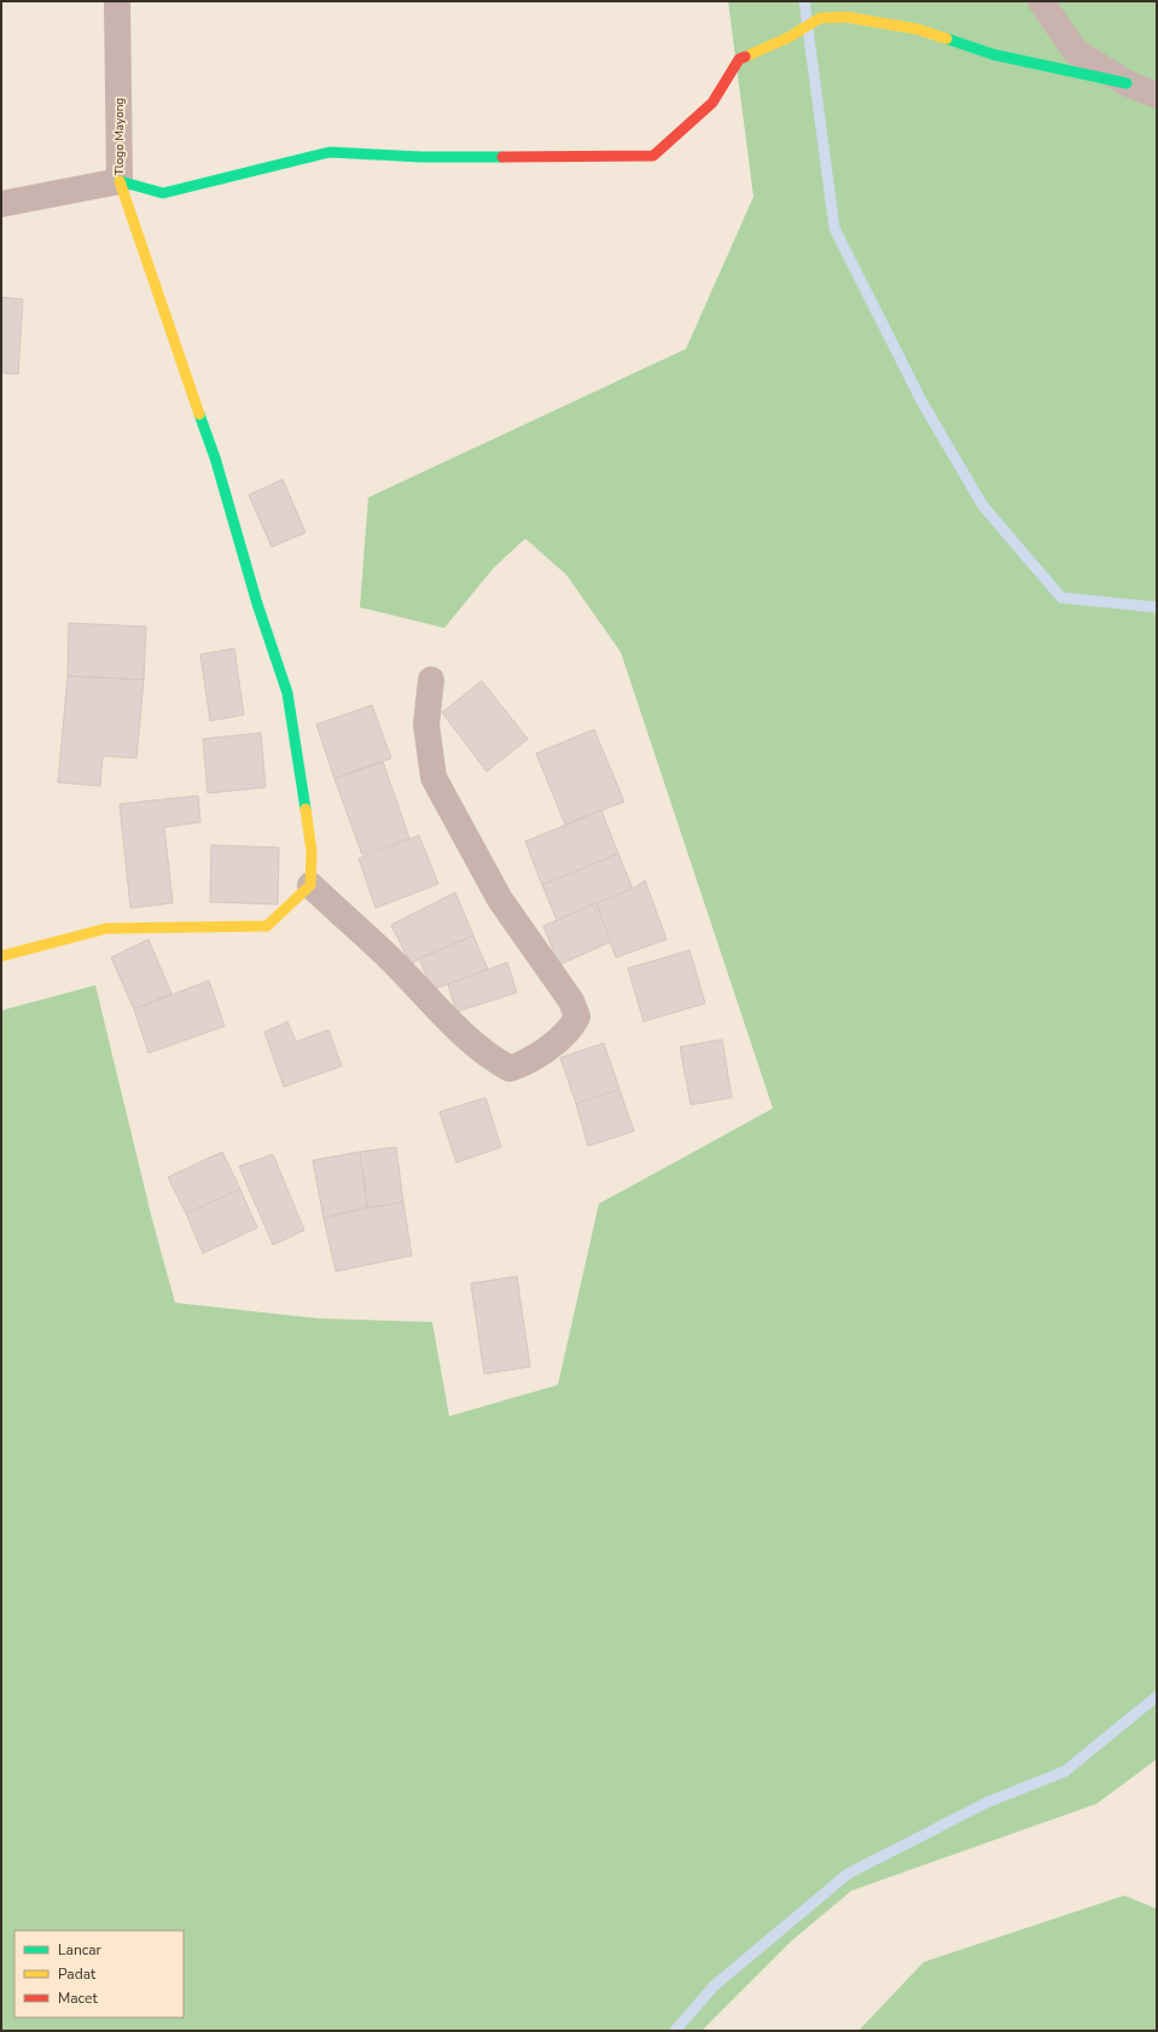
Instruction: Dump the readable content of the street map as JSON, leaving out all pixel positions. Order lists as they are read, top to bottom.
{
  "streets": {
    "street": ["Tlogo Mayong"]
  },
  "legend": ["Lancar", "Padat", "Macet"]
}
